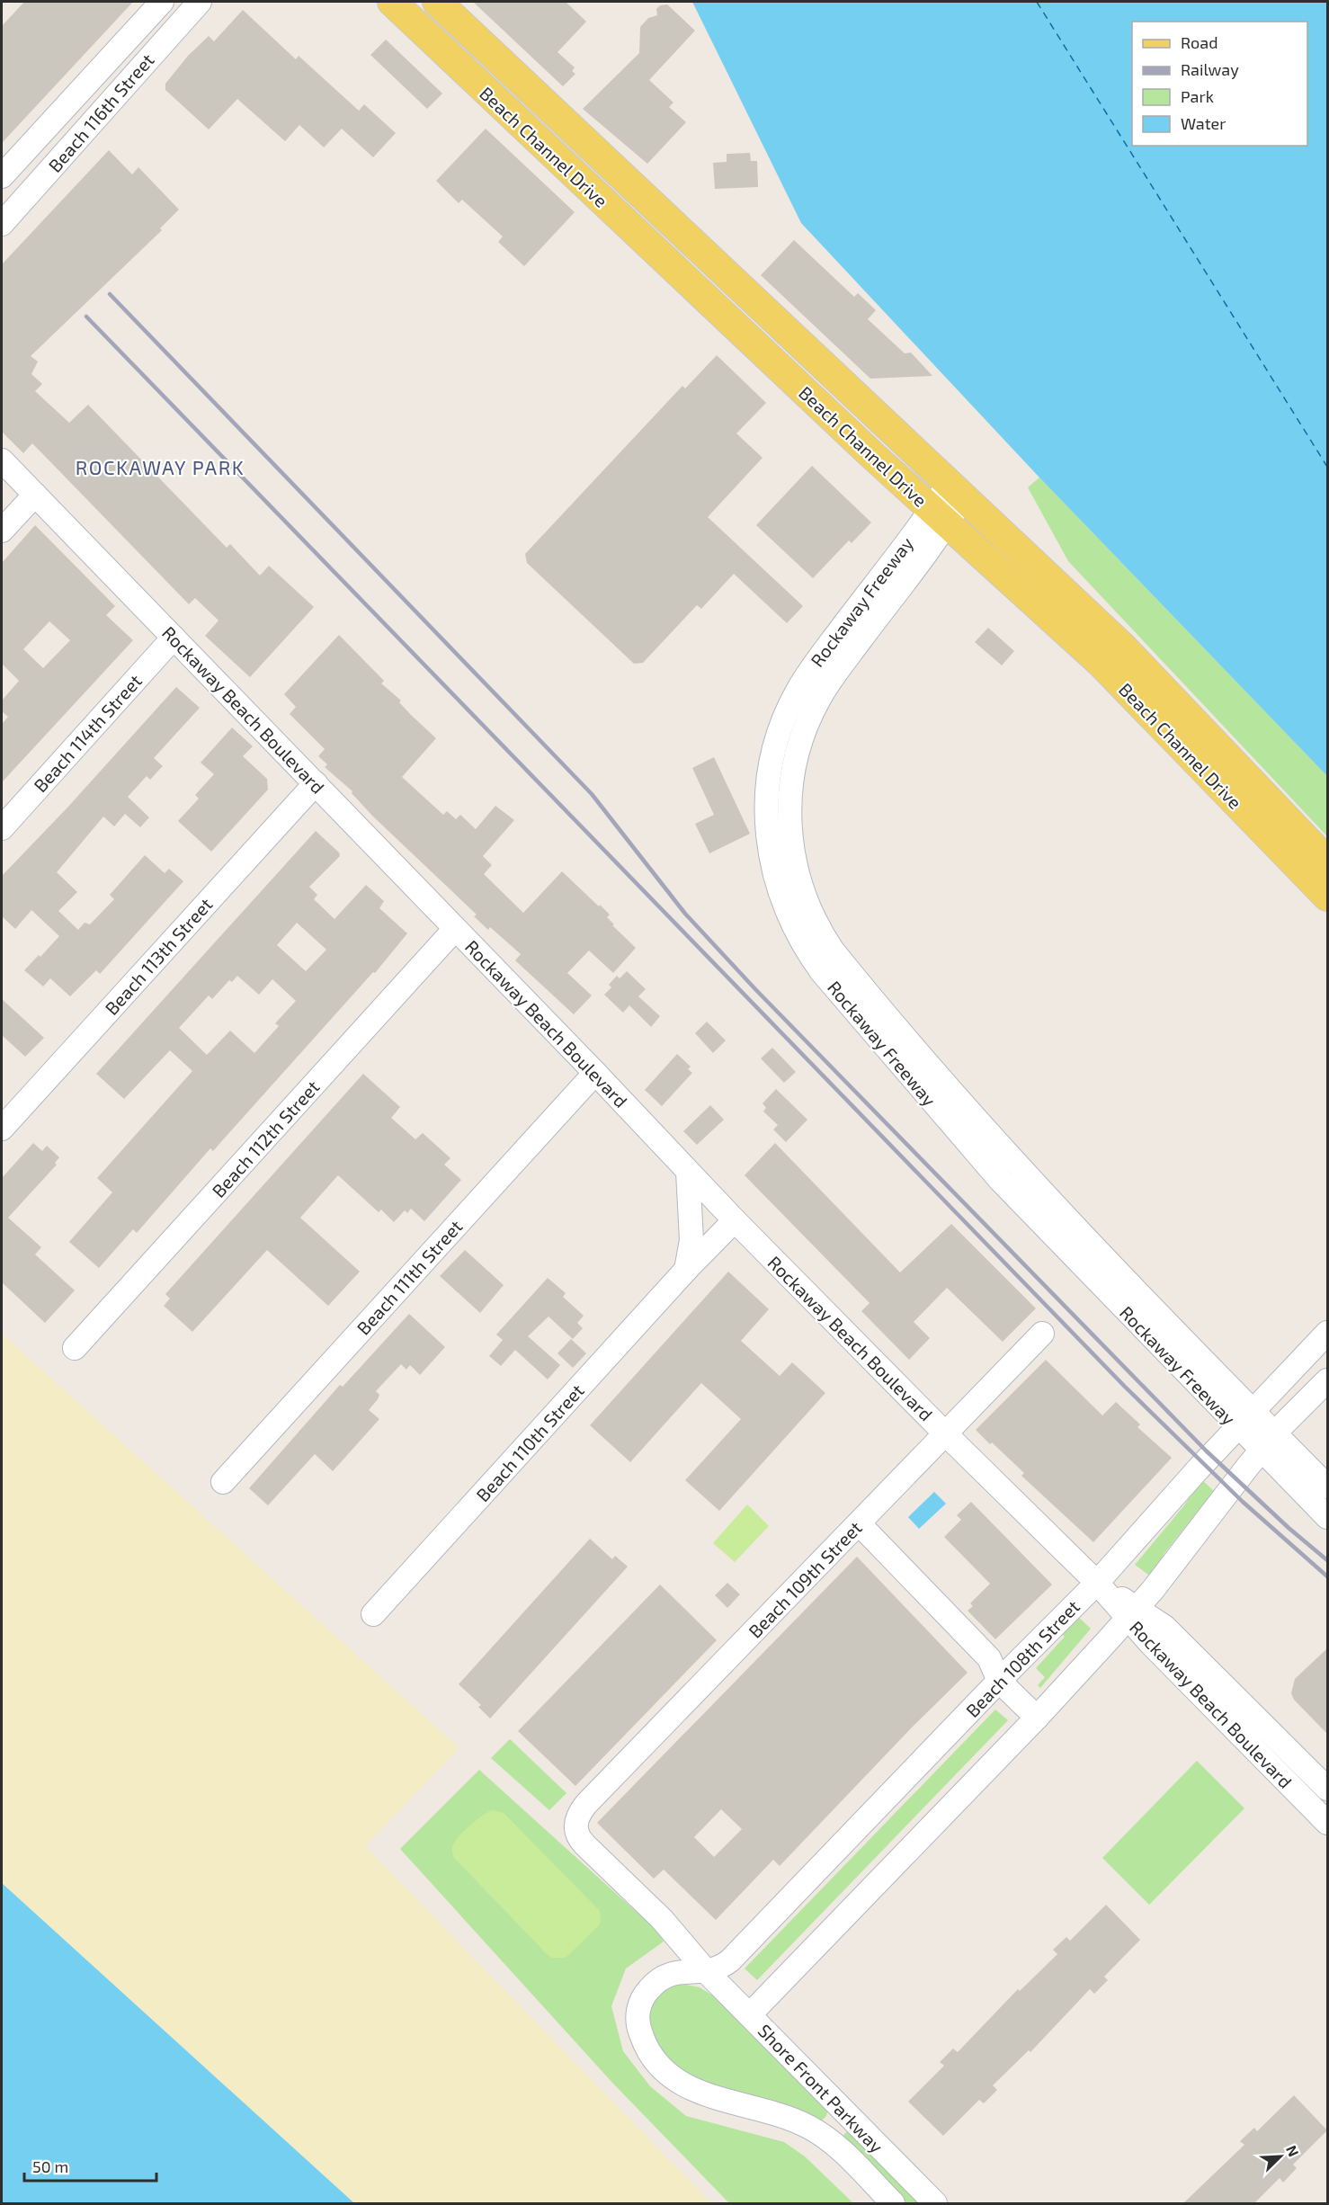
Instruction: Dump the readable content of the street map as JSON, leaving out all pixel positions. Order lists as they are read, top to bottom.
{
  "streets": {
    "main road": ["Beach Channel Drive"],
    "street": [
      "Beach 116th Street",
      "Rockaway Freeway",
      "Rockaway Beach Boulevard",
      "Beach 114th Street",
      "Beach 113th Street",
      "Beach 112th Street",
      "Beach 111th Street",
      "Beach 110th Street",
      "Beach 109th Street",
      "Beach 108th Street",
      "Shore Front Parkway"
    ]
  },
  "crossings": [
    ["Beach Channel Drive", "Rockaway Freeway"],
    ["Rockaway Freeway", "Beach 108th Street"],
    ["Rockaway Beach Boulevard", "Beach 114th Street"],
    ["Rockaway Beach Boulevard", "Beach 113th Street"],
    ["Rockaway Beach Boulevard", "Beach 112th Street"],
    ["Rockaway Beach Boulevard", "Beach 111th Street"],
    ["Rockaway Beach Boulevard", "Beach 110th Street"],
    ["Rockaway Beach Boulevard", "Beach 109th Street"],
    ["Rockaway Beach Boulevard", "Beach 108th Street"],
    ["Beach 109th Street", "Shore Front Parkway"],
    ["Beach 108th Street", "Shore Front Parkway"]
  ],
  "districts": ["ROCKAWAY PARK"],
  "legend": [
    "Road",
    "Railway",
    "Park",
    "Water"
  ],
  "scale_bar": "50 m",
  "north": "top right"
}
